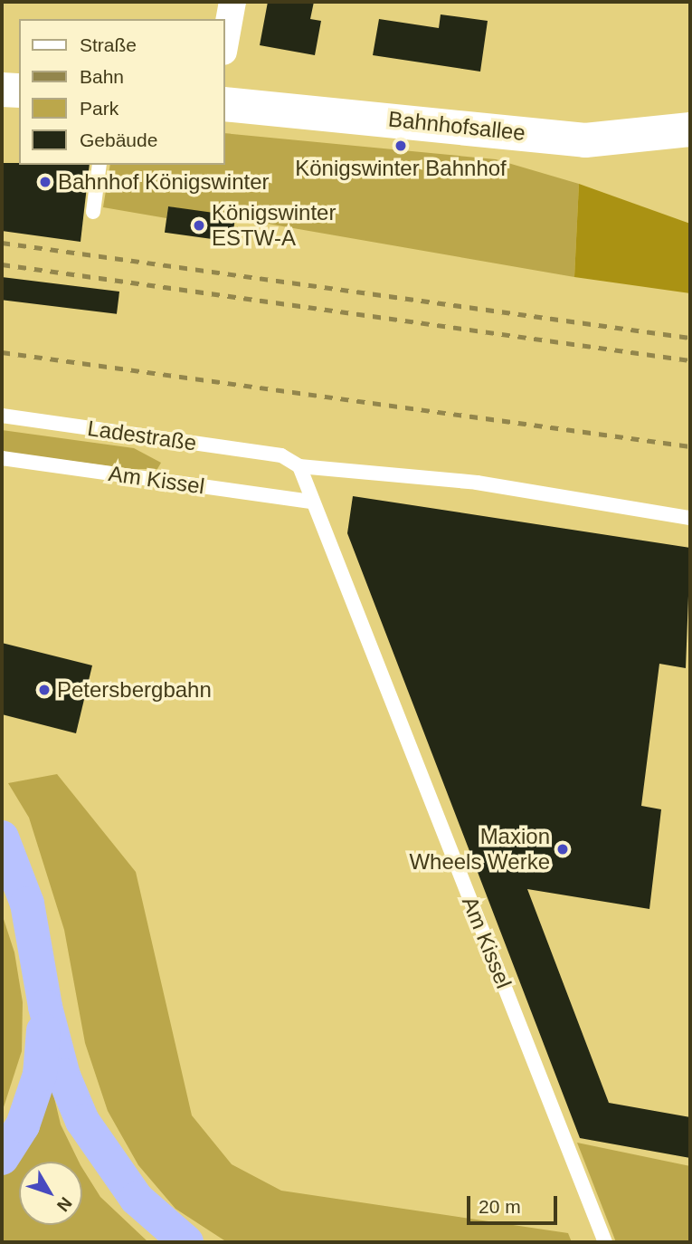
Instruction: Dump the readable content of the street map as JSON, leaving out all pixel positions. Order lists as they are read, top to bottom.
{
  "streets": {
    "street": ["Bahnhofsallee"],
    "lane": ["Ladestraße", "Am Kissel"]
  },
  "crossings": [
    ["Ladestraße", "Am Kissel"]
  ],
  "places": [
    "Königswinter Bahnhof",
    "Bahnhof Königswinter",
    "Königswinter ESTW-A",
    "Petersbergbahn",
    "Maxion Wheels Werke"
  ],
  "legend": [
    "Straße",
    "Bahn",
    "Park",
    "Gebäude"
  ],
  "scale_bar": "20 m",
  "north": "bottom right"
}
